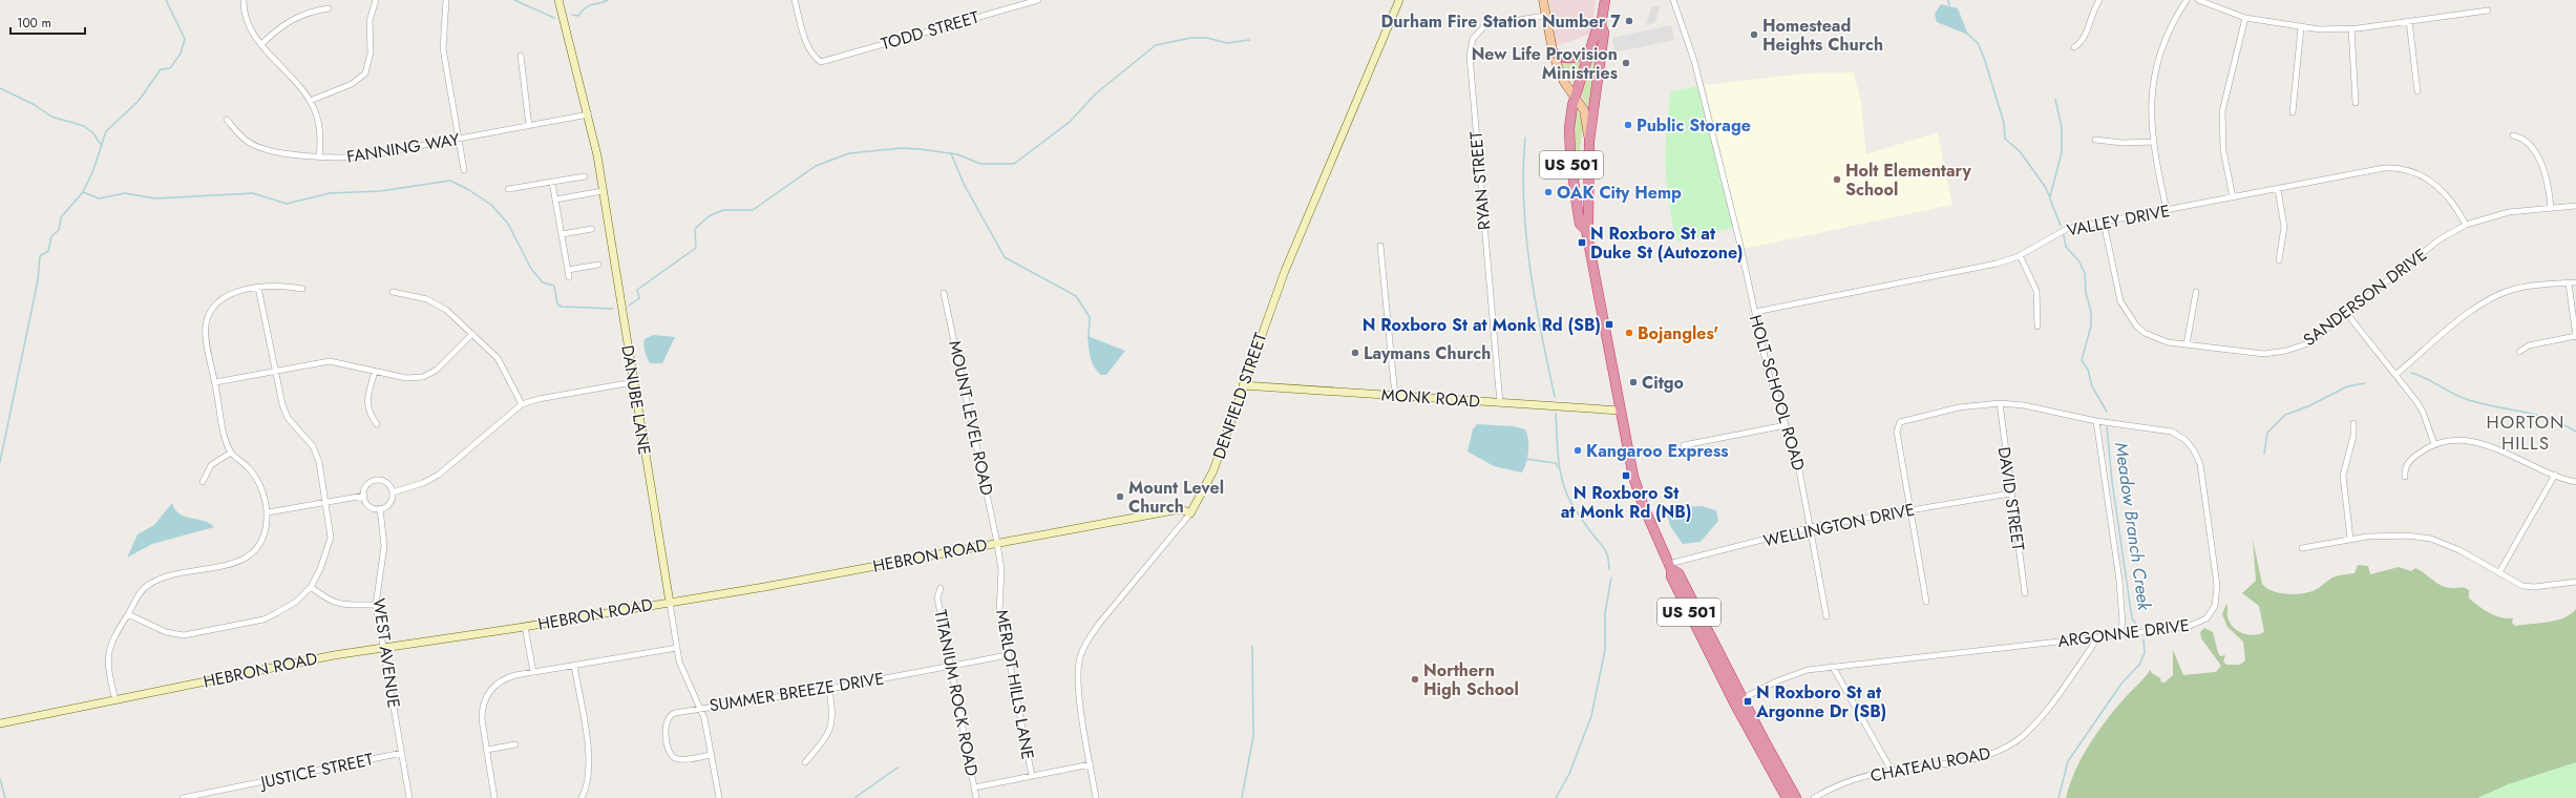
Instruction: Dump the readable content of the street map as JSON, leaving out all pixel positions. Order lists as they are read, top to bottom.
{
  "streets": {
    "highway": ["US 501"],
    "street": [
      "TODD STREET",
      "FANNING WAY",
      "RYAN STREET",
      "VALLEY DRIVE",
      "SANDERSON DRIVE",
      "HOLT SCHOOL ROAD",
      "DENFIELD STREET",
      "MONK ROAD",
      "DANUBE LANE",
      "MOUNT LEVEL ROAD",
      "DAVID STREET",
      "WELLINGTON DRIVE",
      "HEBRON ROAD",
      "ARGONNE DRIVE",
      "WEST AVENUE",
      "MERLOT HILLS LANE",
      "SUMMER BREEZE DRIVE",
      "TITANIUM ROCK ROAD",
      "CHATEAU ROAD",
      "JUSTICE STREET"
    ]
  },
  "crossings": [
    ["FANNING WAY", "DANUBE LANE"],
    ["US 501", "MONK ROAD"],
    ["US 501", "WELLINGTON DRIVE"],
    ["US 501", "ARGONNE DRIVE"],
    ["RYAN STREET", "MONK ROAD"],
    ["VALLEY DRIVE", "SANDERSON DRIVE"],
    ["VALLEY DRIVE", "HOLT SCHOOL ROAD"],
    ["HOLT SCHOOL ROAD", "WELLINGTON DRIVE"],
    ["DENFIELD STREET", "MONK ROAD"],
    ["DENFIELD STREET", "HEBRON ROAD"],
    ["DANUBE LANE", "HEBRON ROAD"],
    ["DANUBE LANE", "SUMMER BREEZE DRIVE"],
    ["MOUNT LEVEL ROAD", "HEBRON ROAD"],
    ["MOUNT LEVEL ROAD", "MERLOT HILLS LANE"],
    ["DAVID STREET", "WELLINGTON DRIVE"],
    ["DAVID STREET", "ARGONNE DRIVE"],
    ["WELLINGTON DRIVE", "ARGONNE DRIVE"],
    ["HEBRON ROAD", "WEST AVENUE"],
    ["HEBRON ROAD", "MERLOT HILLS LANE"],
    ["ARGONNE DRIVE", "CHATEAU ROAD"],
    ["WEST AVENUE", "JUSTICE STREET"],
    ["MERLOT HILLS LANE", "SUMMER BREEZE DRIVE"],
    ["SUMMER BREEZE DRIVE", "TITANIUM ROCK ROAD"]
  ],
  "districts": ["HORTON HILLS"],
  "water": ["Meadow Branch Creek"],
  "places": {
    "other": [
      "Durham Fire Station Number 7",
      "Homestead Heights Church",
      "New Life Provision Ministries",
      "Public Storage",
      "Holt Elementary School",
      "OAK City Hemp",
      "Bojangles'",
      "Laymans Church",
      "Citgo",
      "Kangaroo Express",
      "Mount Level Church",
      "Northern High School"
    ],
    "transit": [
      "N Roxboro St at Duke St (Autozone)",
      "N Roxboro St at Monk Rd (SB)",
      "N Roxboro St at Monk Rd (NB)",
      "N Roxboro St at Argonne Dr (SB)"
    ]
  },
  "scale_bar": "100 m"
}
